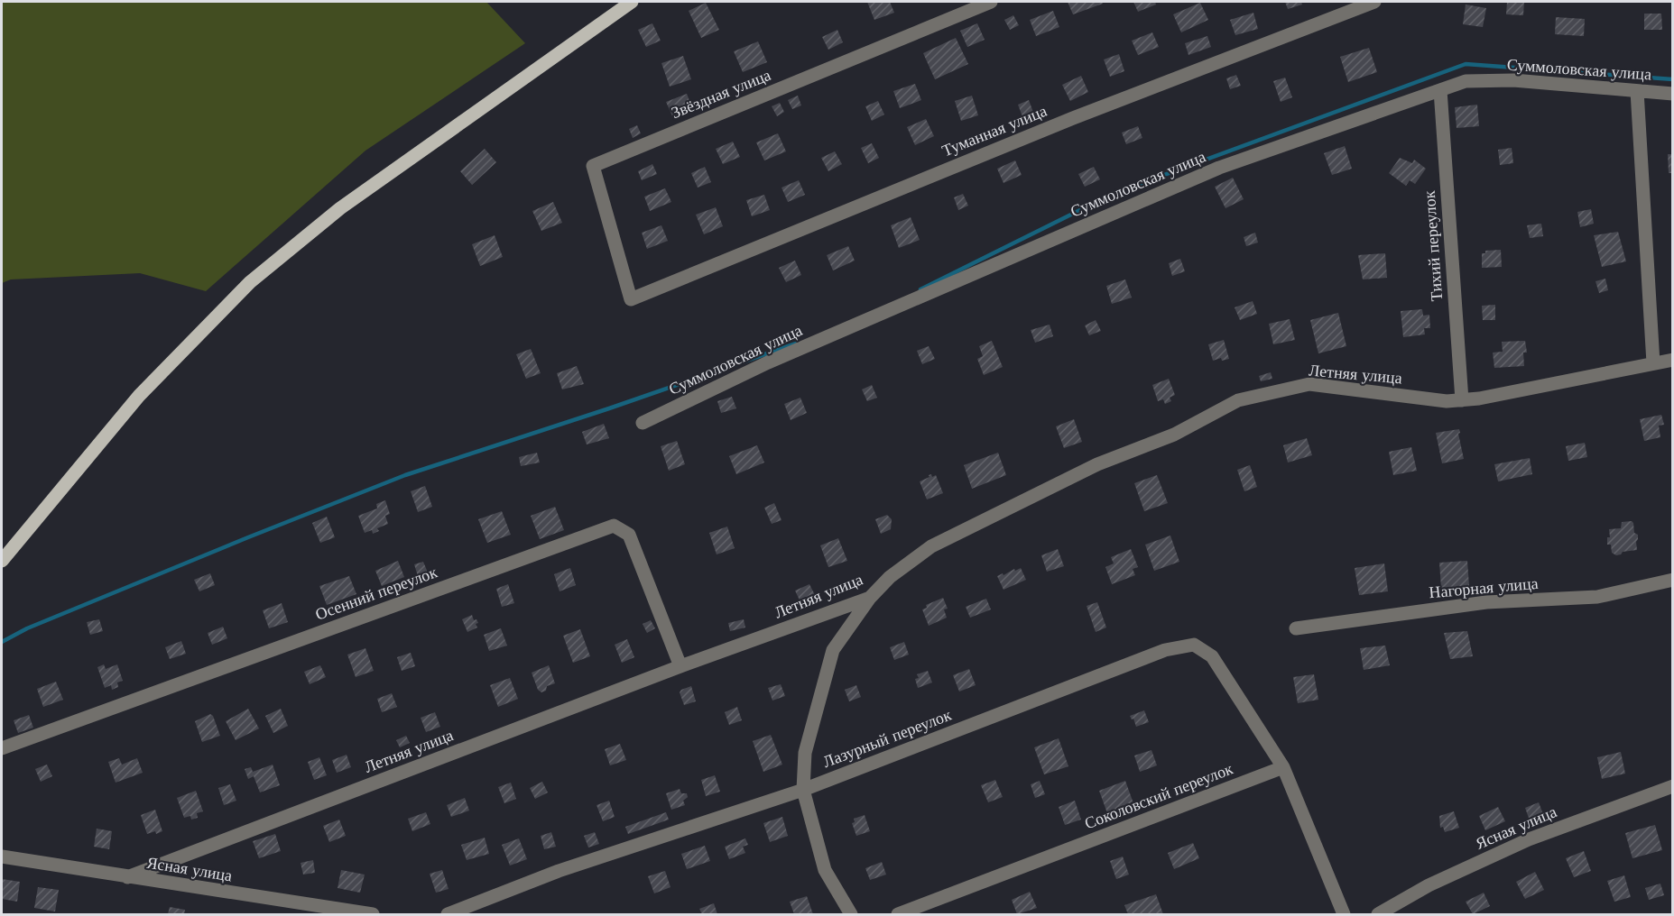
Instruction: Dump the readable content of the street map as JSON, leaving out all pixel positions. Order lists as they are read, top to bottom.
{
  "streets": {
    "street": [
      "Суммоловская улица",
      "Звёздная улица",
      "Туманная улица",
      "Тихий переулок",
      "Летняя улица",
      "Нагорная улица",
      "Осенний переулок",
      "Лазурный переулок",
      "Соколовский переулок",
      "Ясная улица"
    ]
  },
  "crossings": [
    ["Суммоловская улица", "Тихий переулок"],
    ["Звёздная улица", "Туманная улица"],
    ["Тихий переулок", "Летняя улица"],
    ["Летняя улица", "Осенний переулок"],
    ["Летняя улица", "Ясная улица"],
    ["Лазурный переулок", "Соколовский переулок"]
  ]
}
